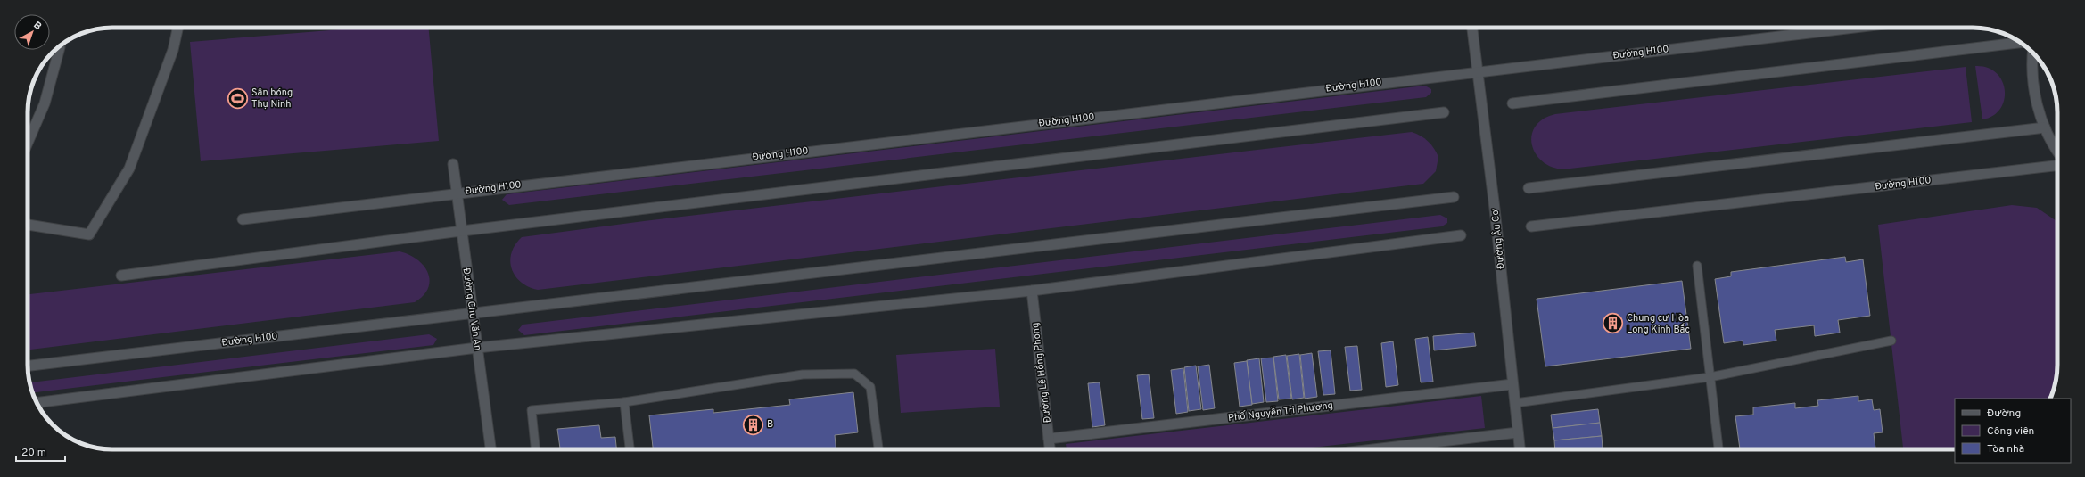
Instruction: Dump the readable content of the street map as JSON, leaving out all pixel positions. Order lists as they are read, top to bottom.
{
  "streets": {
    "main road": [
      "Đường H100",
      "Đường Âu Cơ",
      "Đường Chu Văn An",
      "Đường Lê Hồng Phong",
      "Phố Nguyễn Tri Phương"
    ]
  },
  "crossings": [
    ["Đường H100", "Đường Âu Cơ"],
    ["Đường H100", "Đường Chu Văn An"],
    ["Đường Âu Cơ", "Phố Nguyễn Tri Phương"],
    ["Đường Lê Hồng Phong", "Phố Nguyễn Tri Phương"]
  ],
  "places": {
    "sports": ["Sân bóng Thụ Ninh"],
    "building": ["Chung cư Hòa Long Kinh Bắc", "B"]
  },
  "legend": ["Đường", "Công viên", "Tòa nhà"],
  "scale_bar": "20 m",
  "north": "top right"
}
